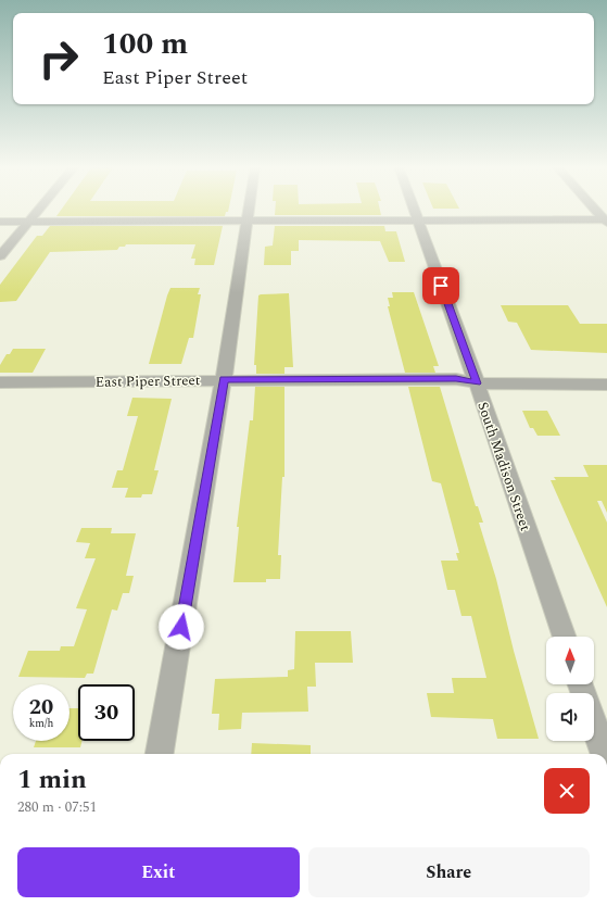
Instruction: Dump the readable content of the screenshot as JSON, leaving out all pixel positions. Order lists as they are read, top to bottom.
{
  "streets": {
    "street": ["East Piper Street", "South Madison Street"]
  },
  "crossings": [
    ["East Piper Street", "South Madison Street"]
  ],
  "north": "top",
  "page": {
    "turn": ["100 m", "East Piper Street"],
    "speed": "20 km/h",
    "limit": "30",
    "heading": ["1 min", "280 m · 07:51"],
    "buttons": ["Exit", "Share"]
  }
}
